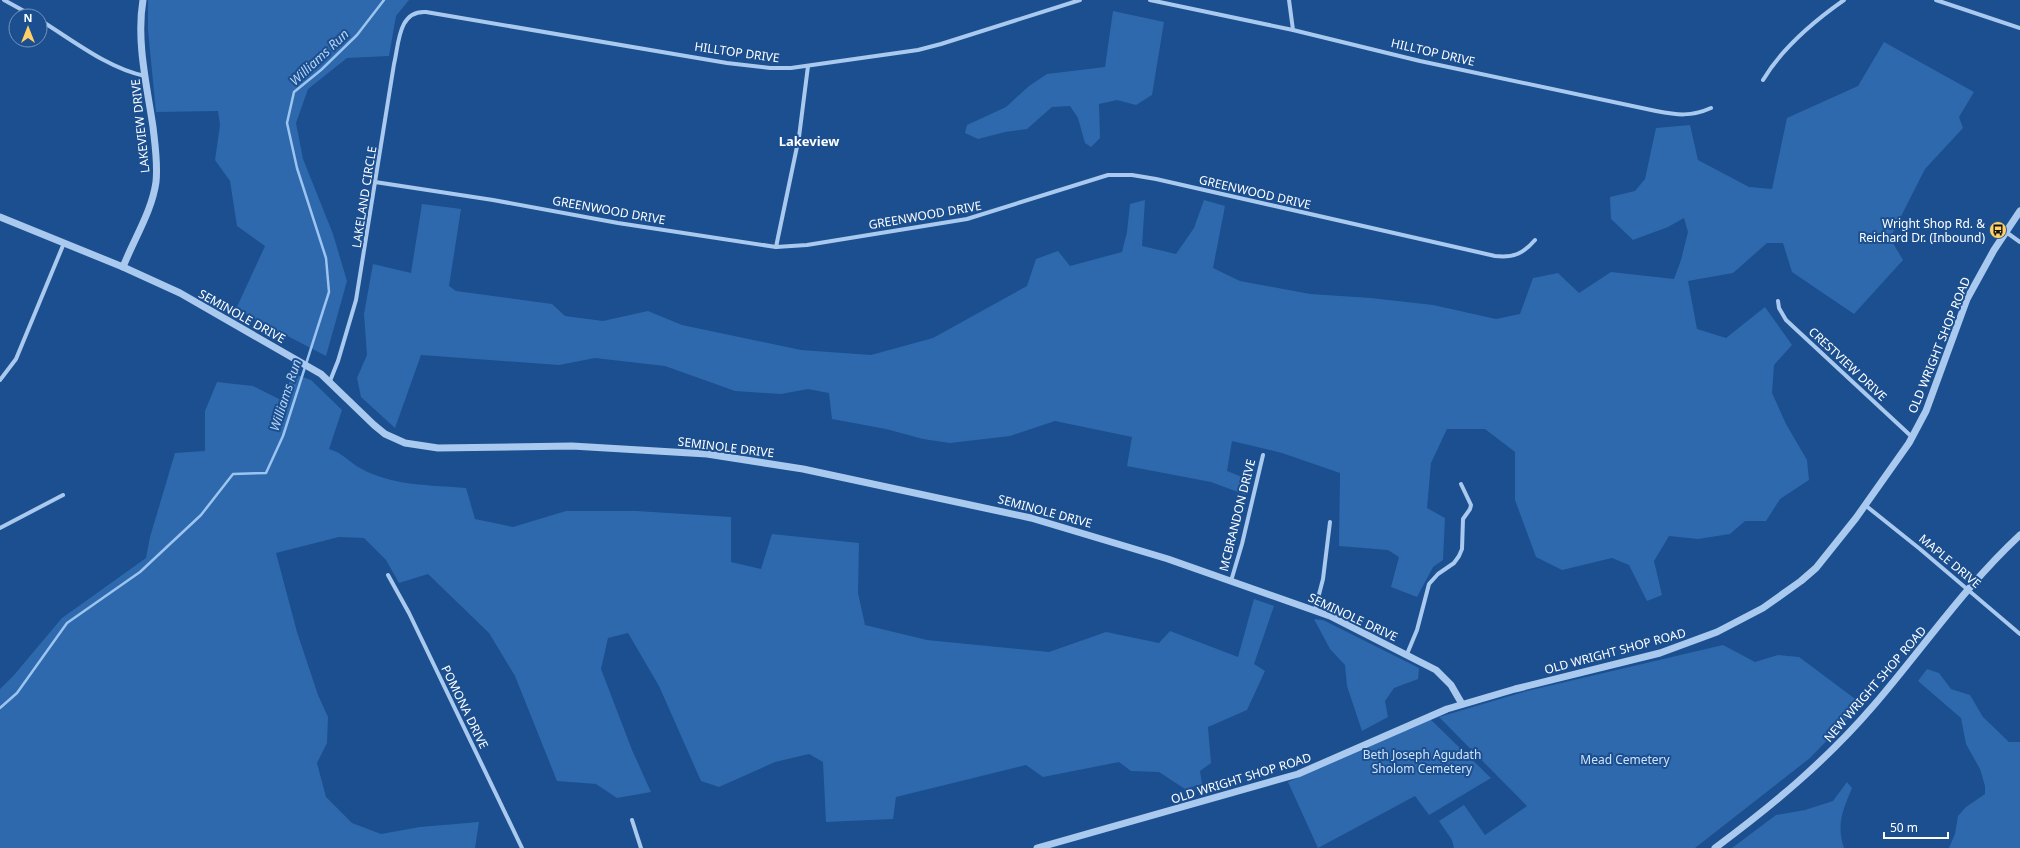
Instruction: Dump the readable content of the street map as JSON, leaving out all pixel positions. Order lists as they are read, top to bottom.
{
  "streets": {
    "street": [
      "HILLTOP DRIVE",
      "LAKEVIEW DRIVE",
      "GREENWOOD DRIVE",
      "LAKELAND CIRCLE",
      "SEMINOLE DRIVE",
      "OLD WRIGHT SHOP ROAD",
      "CRESTVIEW DRIVE",
      "MCBRANDON DRIVE",
      "MAPLE DRIVE",
      "NEW WRIGHT SHOP ROAD",
      "POMONA DRIVE"
    ]
  },
  "crossings": [
    ["HILLTOP DRIVE", "LAKELAND CIRCLE"],
    ["LAKEVIEW DRIVE", "SEMINOLE DRIVE"],
    ["GREENWOOD DRIVE", "LAKELAND CIRCLE"],
    ["LAKELAND CIRCLE", "SEMINOLE DRIVE"],
    ["SEMINOLE DRIVE", "OLD WRIGHT SHOP ROAD"],
    ["SEMINOLE DRIVE", "MCBRANDON DRIVE"],
    ["OLD WRIGHT SHOP ROAD", "CRESTVIEW DRIVE"],
    ["OLD WRIGHT SHOP ROAD", "MAPLE DRIVE"],
    ["MAPLE DRIVE", "NEW WRIGHT SHOP ROAD"]
  ],
  "districts": ["Lakeview"],
  "water": ["Williams Run"],
  "parks": ["Beth Joseph Agudath Sholom Cemetery", "Mead Cemetery"],
  "places": {
    "bus stop": ["Wright Shop Rd. & Reichard Dr. (Inbound)"]
  },
  "scale_bar": "50 m",
  "north": "top"
}
